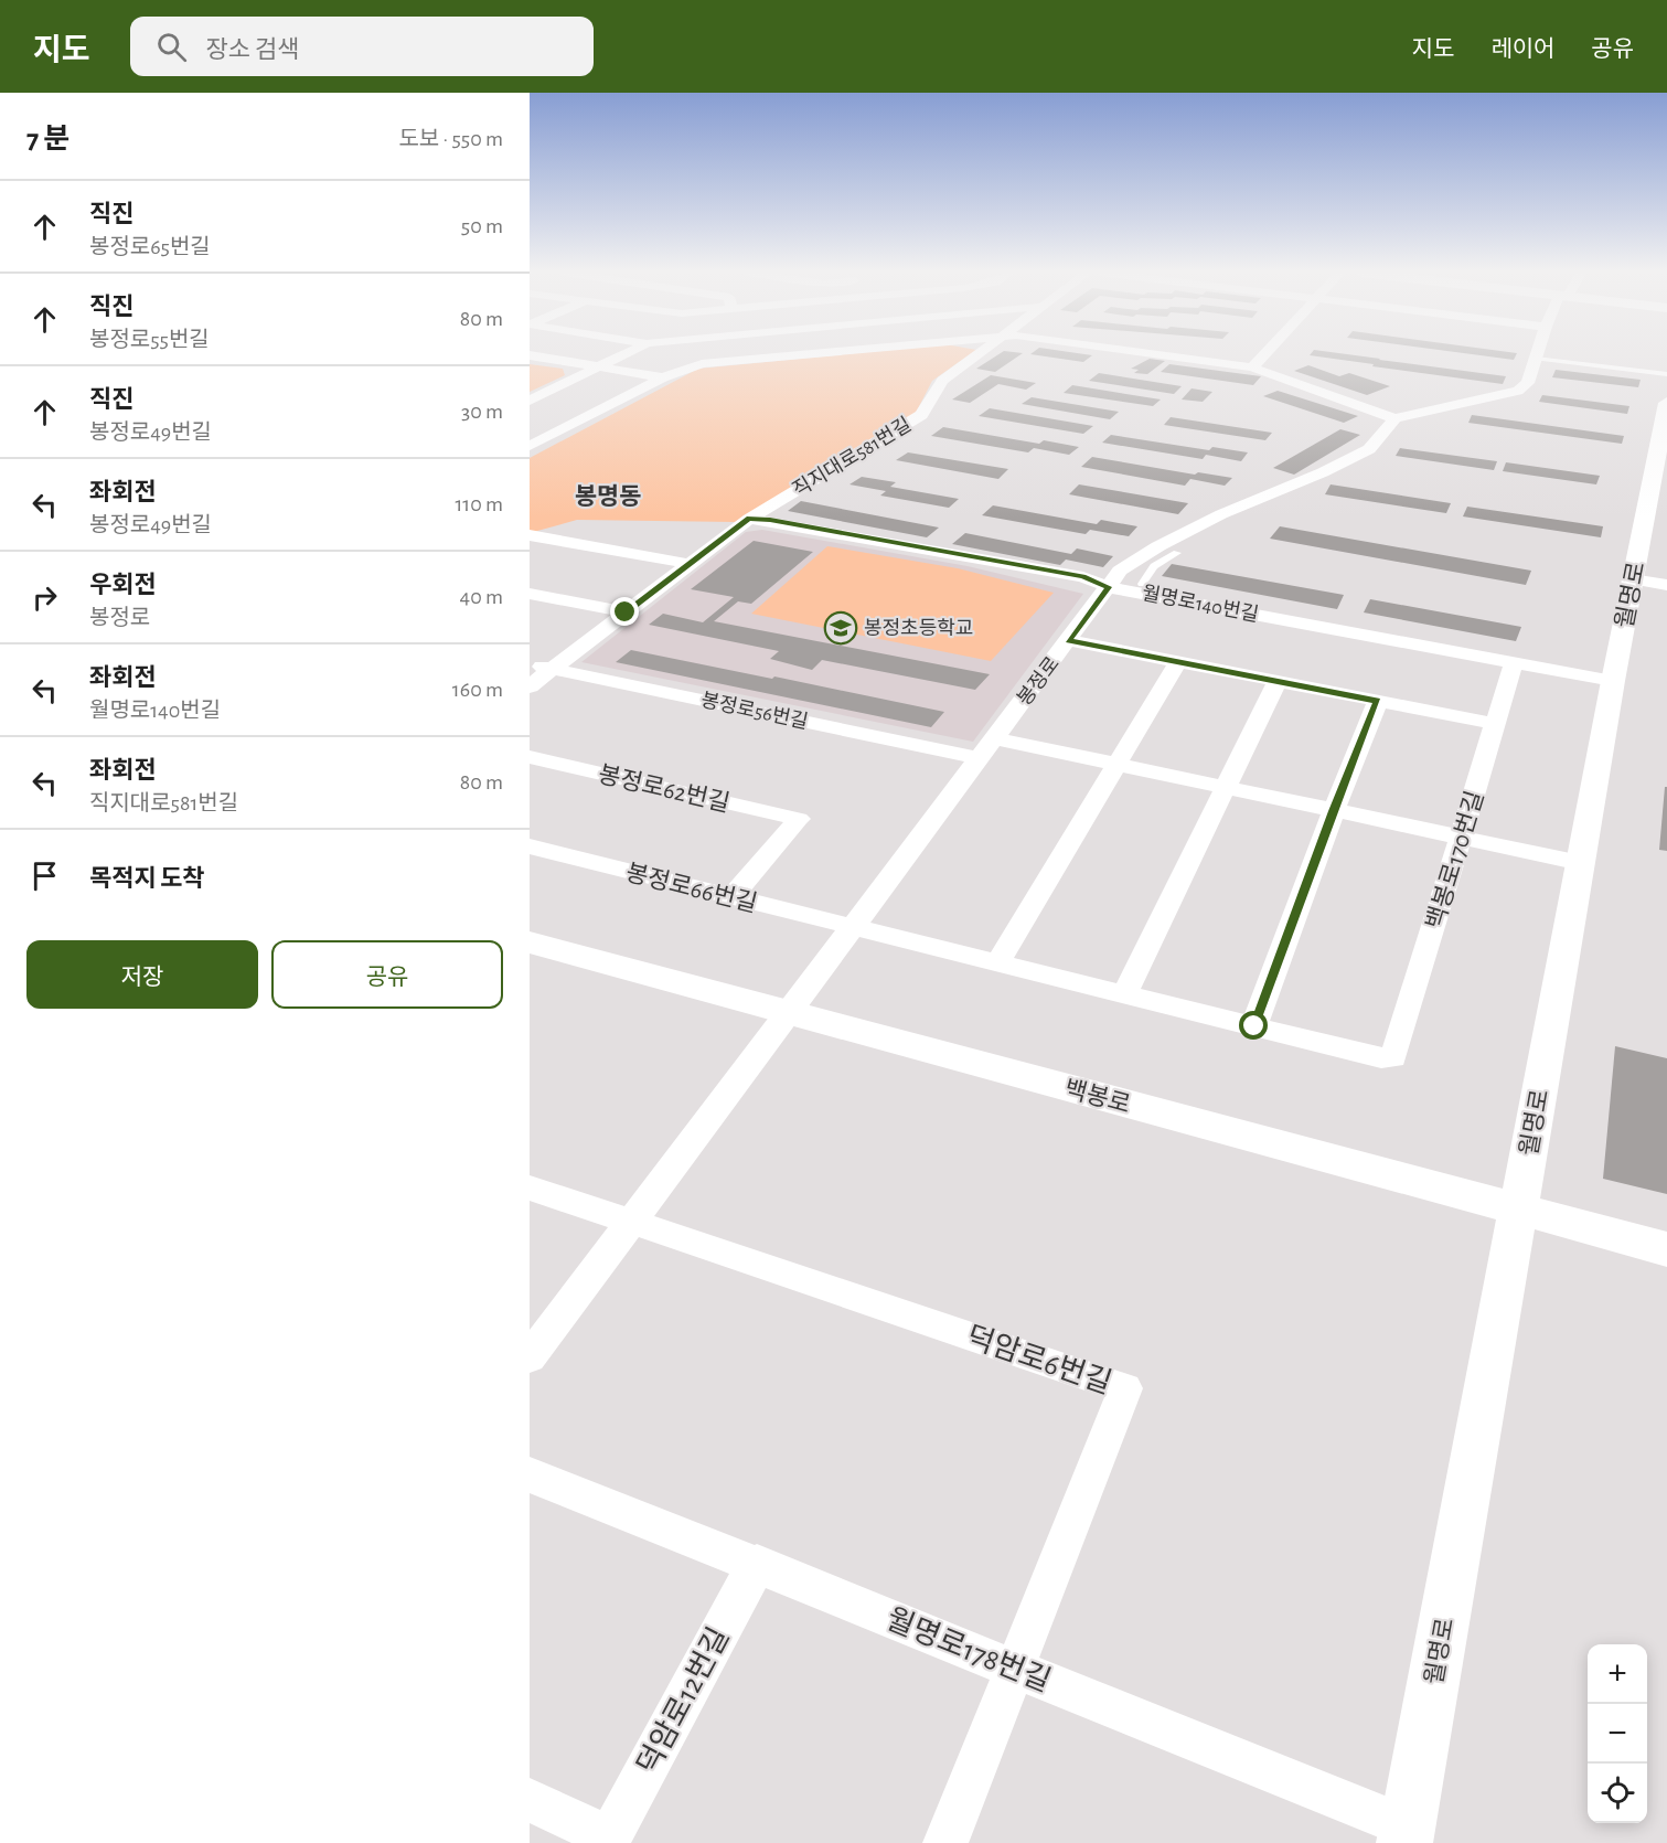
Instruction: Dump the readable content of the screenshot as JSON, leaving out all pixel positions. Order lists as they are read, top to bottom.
{
  "streets": {
    "street": [
      "직지대로581번길",
      "월명로",
      "월명로140번길",
      "봉정로",
      "봉정로56번길",
      "봉정로62번길",
      "백봉로170번길",
      "봉정로66번길",
      "백봉로",
      "덕암로6번길",
      "월명로178번길",
      "덕암로12번길"
    ]
  },
  "crossings": [
    ["직지대로581번길", "월명로140번길"],
    ["직지대로581번길", "봉정로56번길"],
    ["월명로", "월명로140번길"],
    ["월명로", "백봉로"],
    ["월명로", "월명로178번길"],
    ["월명로140번길", "봉정로"],
    ["월명로140번길", "백봉로170번길"],
    ["봉정로", "봉정로56번길"],
    ["봉정로", "봉정로66번길"],
    ["봉정로", "백봉로"],
    ["봉정로", "덕암로6번길"],
    ["봉정로62번길", "봉정로66번길"],
    ["백봉로170번길", "봉정로66번길"],
    ["덕암로6번길", "월명로178번길"],
    ["월명로178번길", "덕암로12번길"]
  ],
  "districts": ["봉명동"],
  "places": {
    "school or university": ["봉정초등학교"]
  },
  "page": {
    "header": "지도",
    "search": "장소 검색",
    "nav": ["지도", "레이어", "공유"],
    "heading": ["7 분", "도보 · 550 m"],
    "list": [
      ["직진", "봉정로65번길", "50 m"],
      ["직진", "봉정로55번길", "80 m"],
      ["직진", "봉정로49번길", "30 m"],
      ["좌회전", "봉정로49번길", "110 m"],
      ["우회전", "봉정로", "40 m"],
      ["좌회전", "월명로140번길", "160 m"],
      ["좌회전", "직지대로581번길", "80 m"],
      "목적지 도착"
    ],
    "buttons": ["저장", "공유"],
    "map_buttons": ["+", "−"]
  }
}
